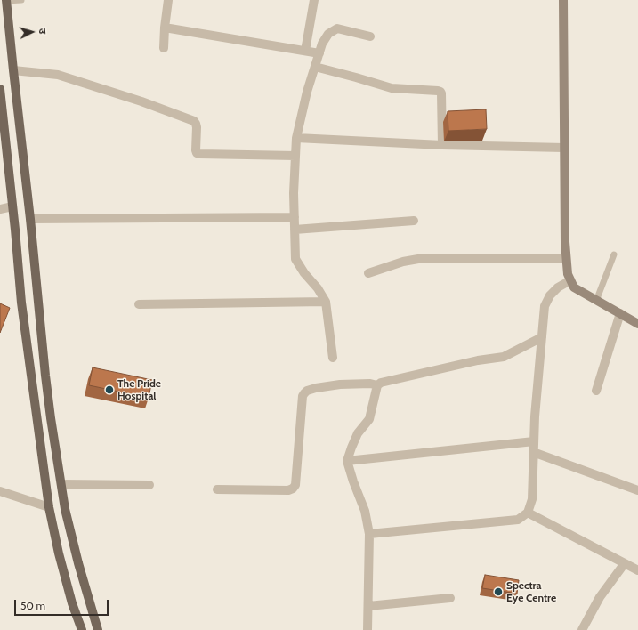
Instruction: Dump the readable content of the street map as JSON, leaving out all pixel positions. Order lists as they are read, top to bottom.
{
  "places": ["The Pride Hospital", "Spectra Eye Centre"],
  "scale_bar": "50 m",
  "north": "right"
}
